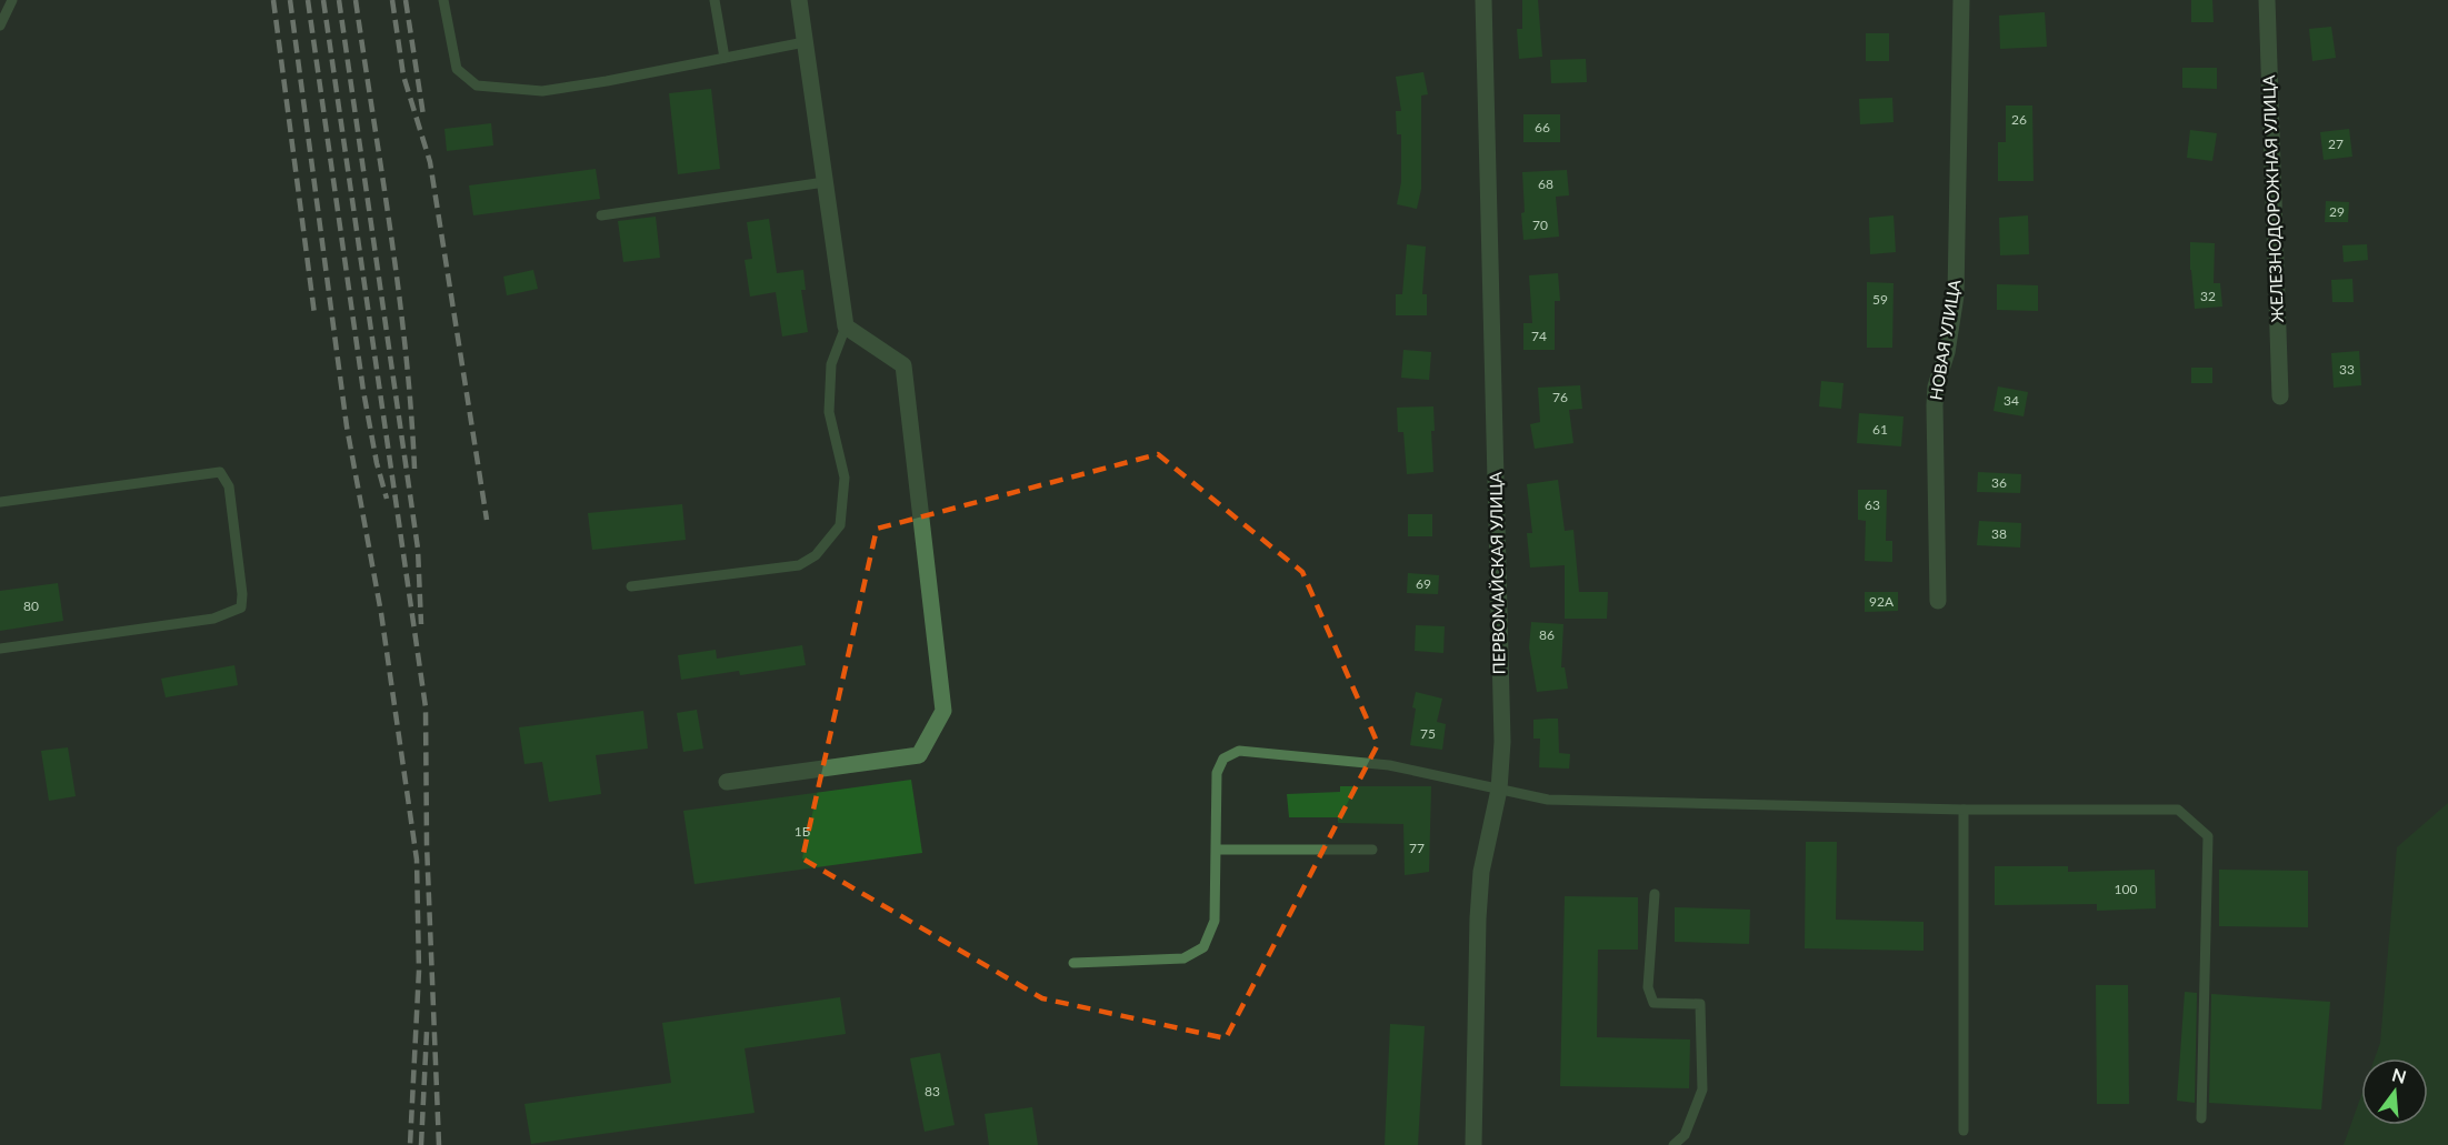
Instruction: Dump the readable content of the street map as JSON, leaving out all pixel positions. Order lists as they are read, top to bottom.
{
  "streets": {
    "street": ["ЖЕЛЕЗНОДОРОЖНАЯ УЛИЦА", "НОВАЯ УЛИЦА", "ПЕРВОМАЙСКАЯ УЛИЦА"]
  },
  "house_numbers": [
    "26",
    "66",
    "27",
    "68",
    "29",
    "70",
    "32",
    "59",
    "74",
    "33",
    "76",
    "34",
    "61",
    "36",
    "63",
    "38",
    "69",
    "92А",
    "80",
    "86",
    "75",
    "1Б",
    "77",
    "100",
    "83"
  ],
  "north": "top"
}
